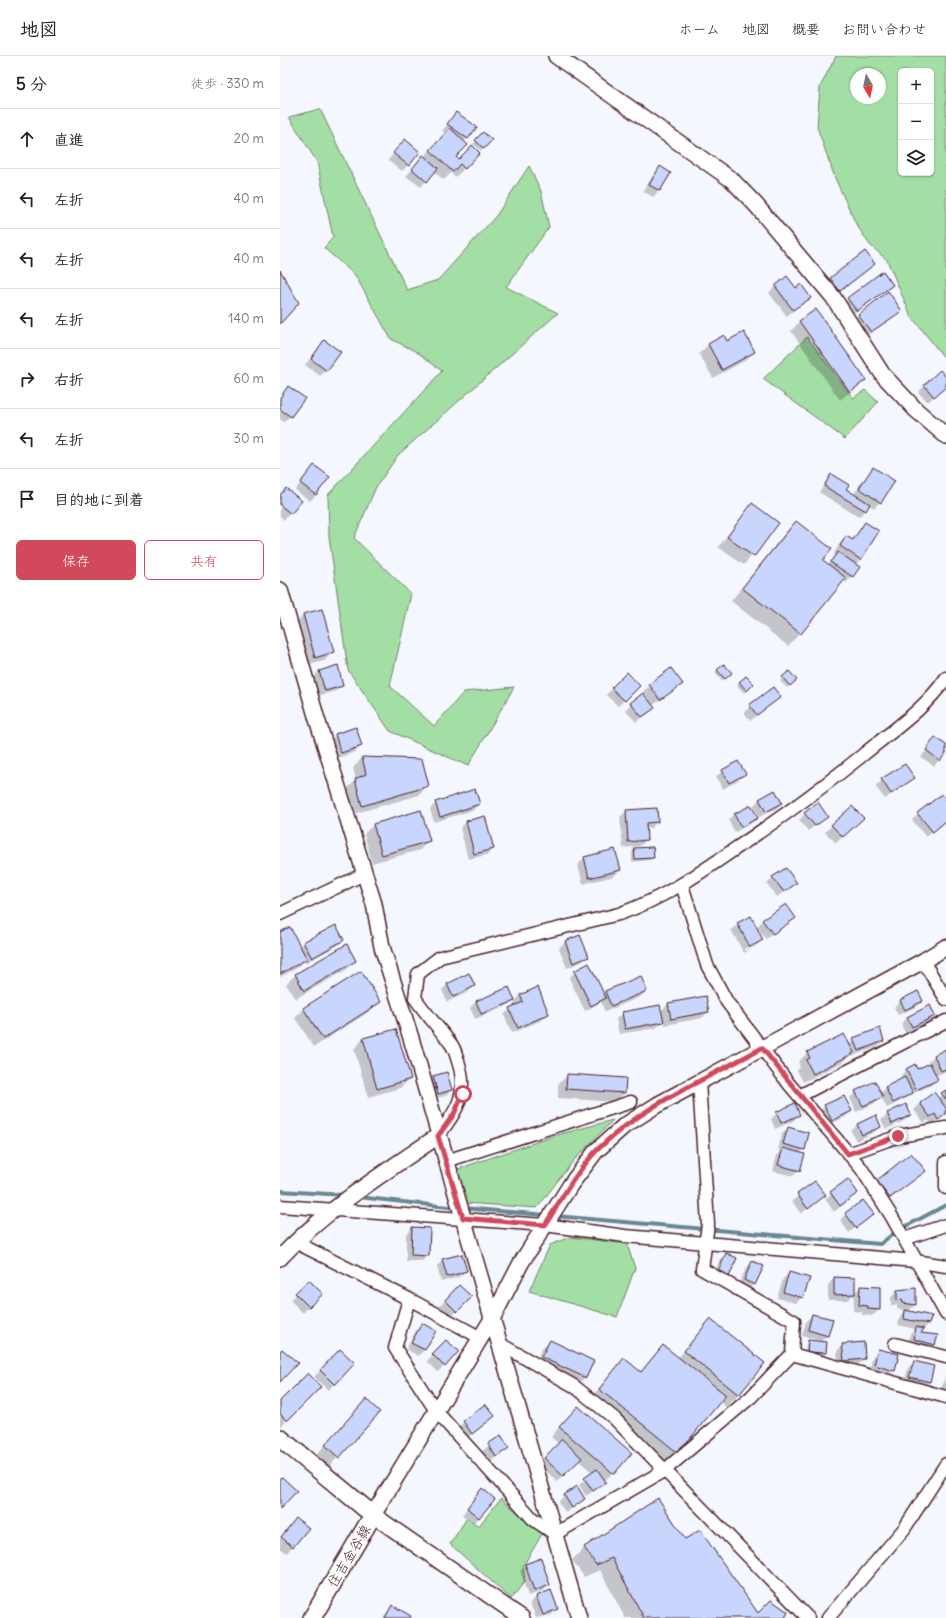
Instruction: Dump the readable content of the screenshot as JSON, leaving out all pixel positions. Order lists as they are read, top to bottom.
{
  "streets": {
    "main road": ["住吉金谷線"]
  },
  "north": "bottom",
  "page": {
    "header": "地図",
    "nav": [
      "ホーム",
      "地図",
      "概要",
      "お問い合わせ"
    ],
    "heading": ["5 分", "徒歩 · 330 m"],
    "map_buttons": ["+", "−"],
    "list": [
      ["直進", "20 m"],
      ["左折", "40 m"],
      ["左折", "40 m"],
      ["左折", "140 m"],
      ["右折", "60 m"],
      ["左折", "30 m"],
      "目的地に到着"
    ],
    "buttons": ["保存", "共有"]
  }
}
